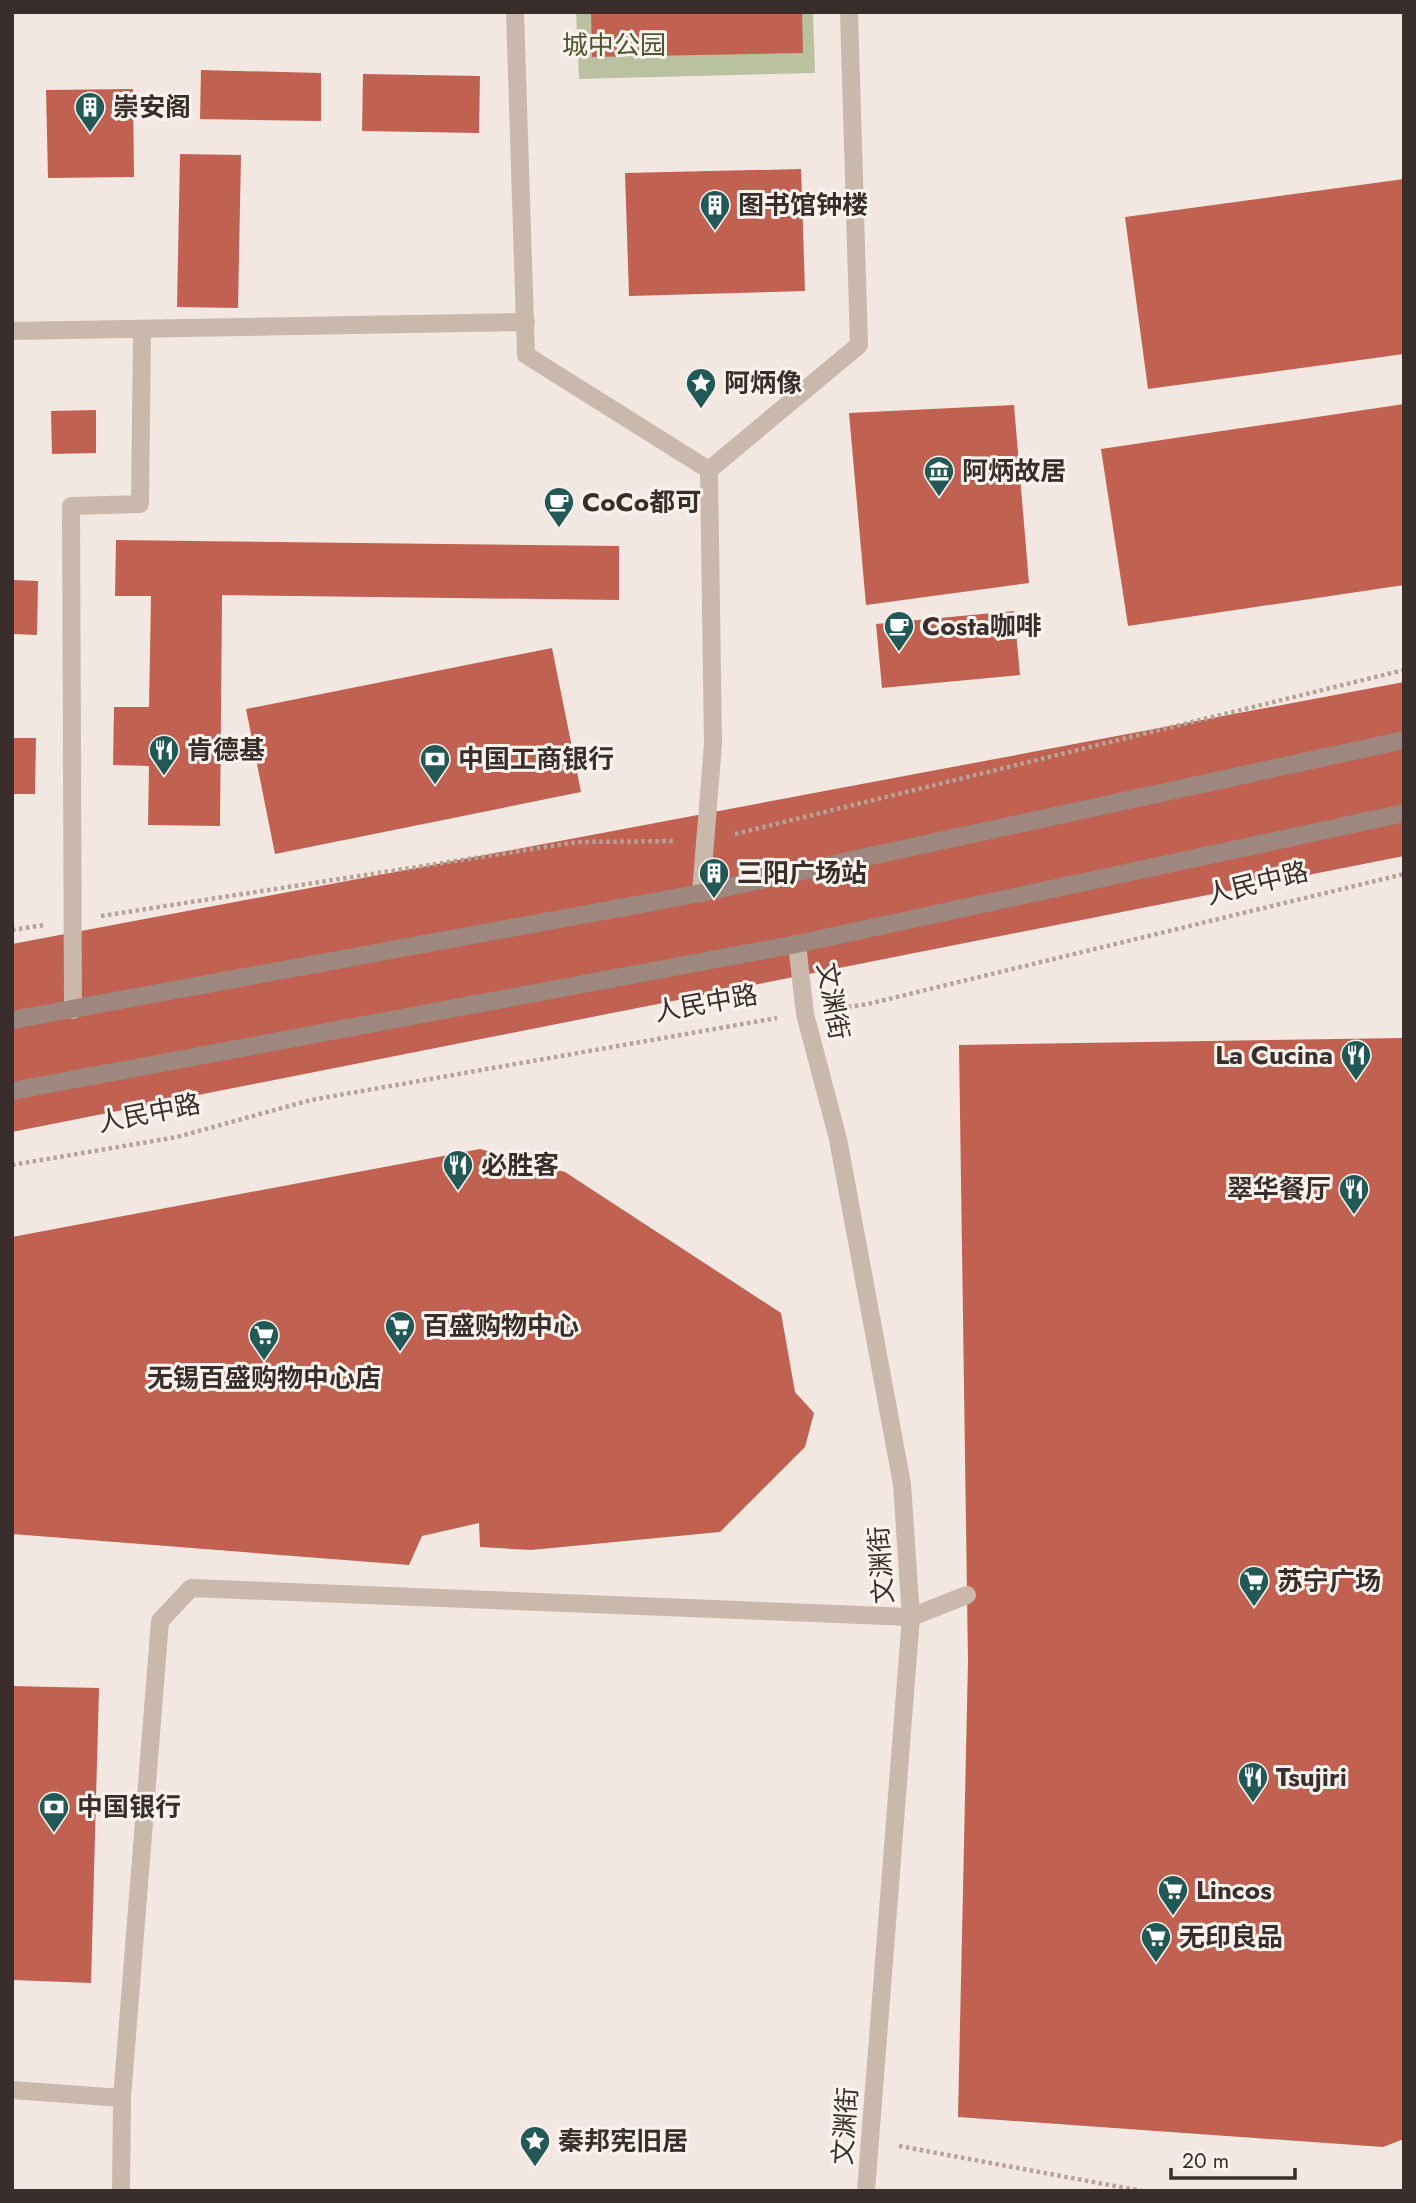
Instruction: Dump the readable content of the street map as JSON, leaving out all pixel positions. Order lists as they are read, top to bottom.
{
  "streets": {
    "main road": ["人民中路"],
    "street": ["文渊街"]
  },
  "crossings": [
    ["人民中路", "文渊街"]
  ],
  "parks": ["城中公园"],
  "places": {
    "building": ["崇安阁", "图书馆钟楼", "三阳广场站"],
    "place": ["阿炳像", "秦邦宪旧居"],
    "museum": ["阿炳故居"],
    "cafe": ["CoCo都可", "Costa咖啡"],
    "restaurant": [
      "肯德基",
      "La Cucina",
      "必胜客",
      "翠华餐厅",
      "Tsujiri"
    ],
    "bank": ["中国工商银行", "中国银行"],
    "supermarket": [
      "百盛购物中心",
      "无锡百盛购物中心店",
      "苏宁广场",
      "Lincos",
      "无印良品"
    ]
  },
  "scale_bar": "20 m"
}
